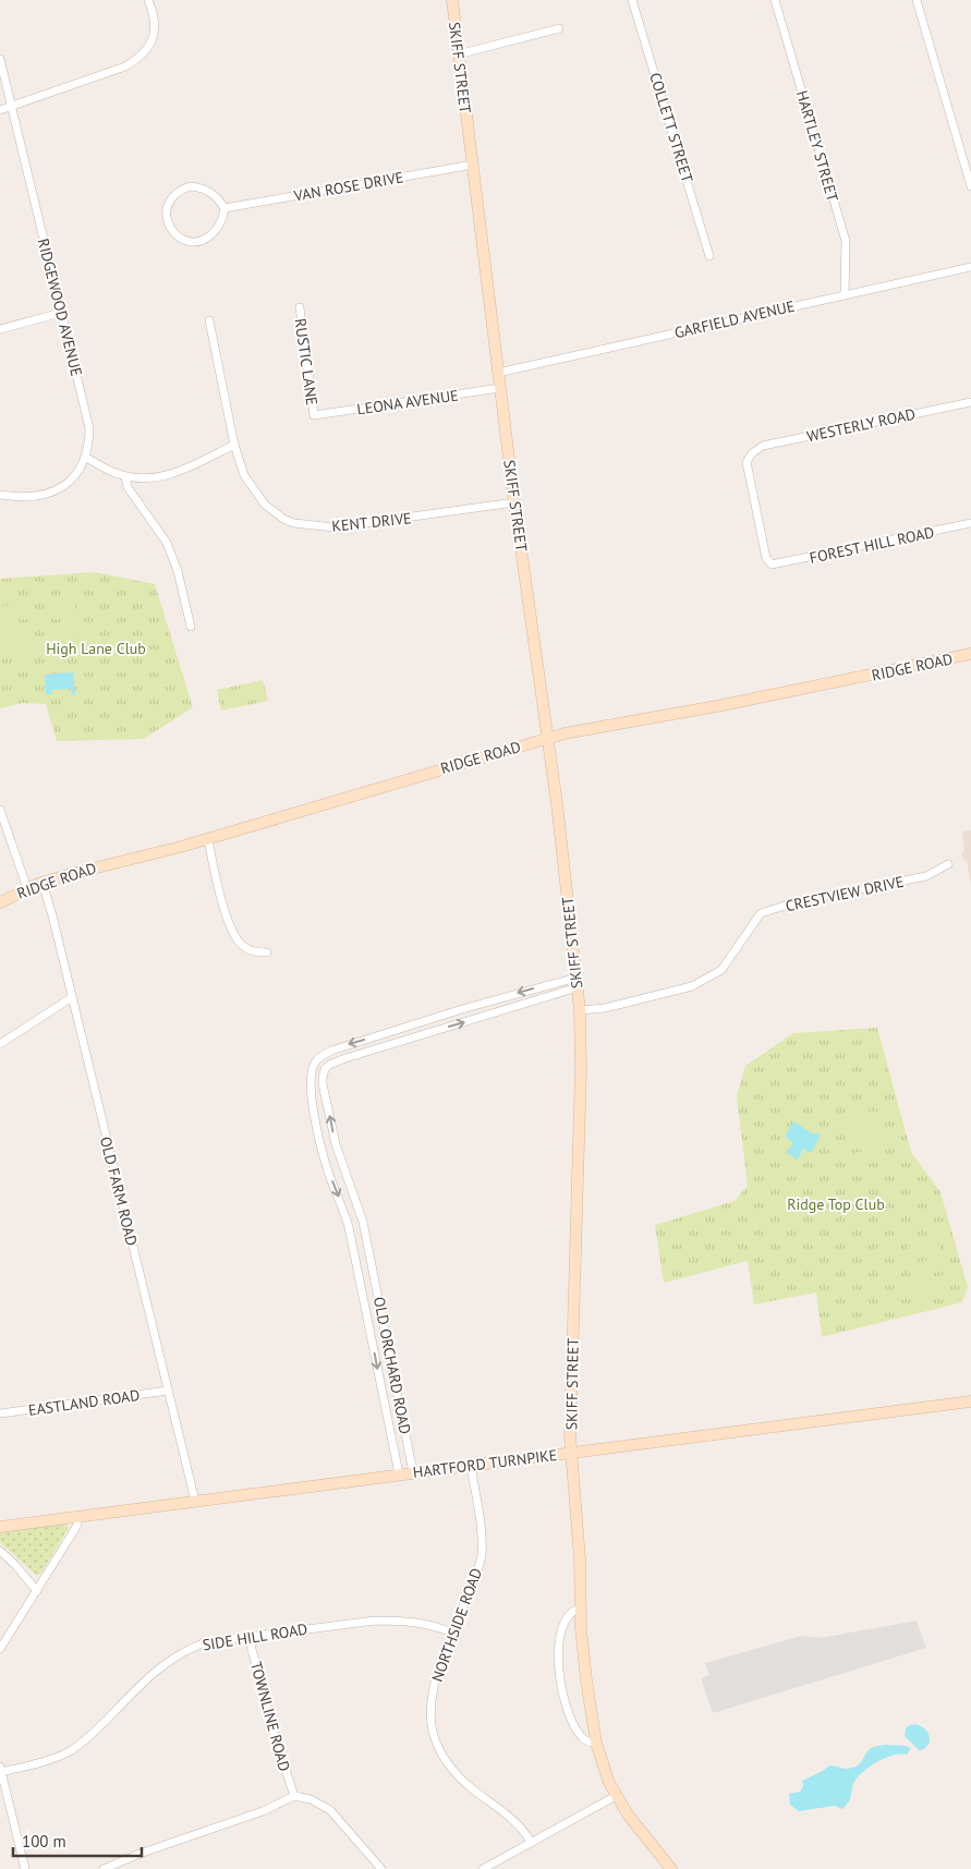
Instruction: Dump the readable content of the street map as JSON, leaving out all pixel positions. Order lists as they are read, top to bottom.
{
  "streets": {
    "main road": ["SKIFF STREET", "RIDGE ROAD", "HARTFORD TURNPIKE"],
    "street": [
      "COLLETT STREET",
      "HARTLEY STREET",
      "VAN ROSE DRIVE",
      "RIDGEWOOD AVENUE",
      "GARFIELD AVENUE",
      "RUSTIC LANE",
      "LEONA AVENUE",
      "WESTERLY ROAD",
      "KENT DRIVE",
      "FOREST HILL ROAD",
      "CRESTVIEW DRIVE",
      "OLD FARM ROAD",
      "OLD ORCHARD ROAD",
      "EASTLAND ROAD",
      "NORTHSIDE ROAD",
      "SIDE HILL ROAD",
      "TOWNLINE ROAD"
    ]
  },
  "crossings": [
    ["SKIFF STREET", "VAN ROSE DRIVE"],
    ["SKIFF STREET", "GARFIELD AVENUE"],
    ["SKIFF STREET", "LEONA AVENUE"],
    ["SKIFF STREET", "KENT DRIVE"],
    ["SKIFF STREET", "RIDGE ROAD"],
    ["SKIFF STREET", "CRESTVIEW DRIVE"],
    ["SKIFF STREET", "HARTFORD TURNPIKE"],
    ["HARTLEY STREET", "GARFIELD AVENUE"],
    ["RUSTIC LANE", "LEONA AVENUE"],
    ["WESTERLY ROAD", "FOREST HILL ROAD"],
    ["RIDGE ROAD", "OLD FARM ROAD"],
    ["OLD FARM ROAD", "EASTLAND ROAD"],
    ["OLD FARM ROAD", "HARTFORD TURNPIKE"],
    ["OLD ORCHARD ROAD", "HARTFORD TURNPIKE"],
    ["HARTFORD TURNPIKE", "NORTHSIDE ROAD"],
    ["NORTHSIDE ROAD", "SIDE HILL ROAD"],
    ["SIDE HILL ROAD", "TOWNLINE ROAD"]
  ],
  "parks": ["High Lane Club", "Ridge Top Club"],
  "scale_bar": "100 m"
}
